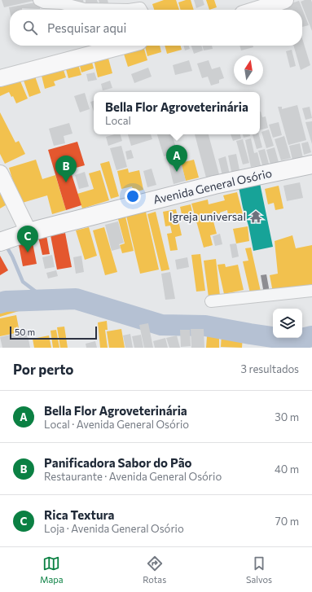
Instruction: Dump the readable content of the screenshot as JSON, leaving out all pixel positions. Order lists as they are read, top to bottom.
{
  "streets": {
    "highway": ["Avenida General Osório"]
  },
  "places": {
    "temple": ["Igreja universal"]
  },
  "scale_bar": "50 m",
  "north": "top",
  "page": {
    "search": "Pesquisar aqui",
    "popup": ["Bella Flor Agroveterinária", "Local"],
    "pins": ["A", "B", "C"],
    "scale": "50 m",
    "heading": ["Por perto", "3 resultados"],
    "list": [
      {
        "mark": "A",
        "name": "Bella Flor Agroveterinária",
        "note": "Local · Avenida General Osório",
        "value": "30 m"
      },
      {
        "mark": "B",
        "name": "Panificadora Sabor do Pão",
        "note": "Restaurante · Avenida General Osório",
        "value": "40 m"
      },
      {
        "mark": "C",
        "name": "Rica Textura",
        "note": "Loja · Avenida General Osório",
        "value": "70 m"
      }
    ],
    "nav": ["Mapa", "Rotas", "Salvos"]
  }
}
